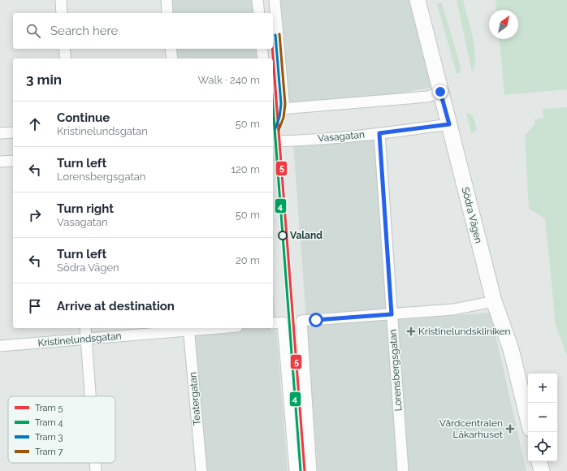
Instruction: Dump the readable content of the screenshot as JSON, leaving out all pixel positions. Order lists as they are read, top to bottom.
{
  "streets": {
    "street": [
      "Vasagatan",
      "Södra Vägen",
      "Kristinelundsgatan",
      "Lorensbergsgatan",
      "Teatergatan"
    ]
  },
  "crossings": [
    ["Vasagatan", "Södra Vägen"],
    ["Vasagatan", "Lorensbergsgatan"],
    ["Kristinelundsgatan", "Teatergatan"]
  ],
  "places": {
    "other": ["Valand"],
    "health": ["Kristinelundskliniken", "Vårdcentralen Läkarhuset"]
  },
  "lines": [
    "tram line 7",
    "tram line 3",
    "tram line 5",
    "tram line 4"
  ],
  "legend": [
    "Tram 5",
    "Tram 4",
    "Tram 3",
    "Tram 7"
  ],
  "north": "top right",
  "page": {
    "search": "Search here",
    "heading": ["3 min", "Walk · 240 m"],
    "list": [
      ["Continue", "Kristinelundsgatan", "50 m"],
      ["Turn left", "Lorensbergsgatan", "120 m"],
      ["Turn right", "Vasagatan", "50 m"],
      ["Turn left", "Södra Vägen", "20 m"],
      "Arrive at destination"
    ],
    "map_buttons": ["+", "−"]
  }
}
